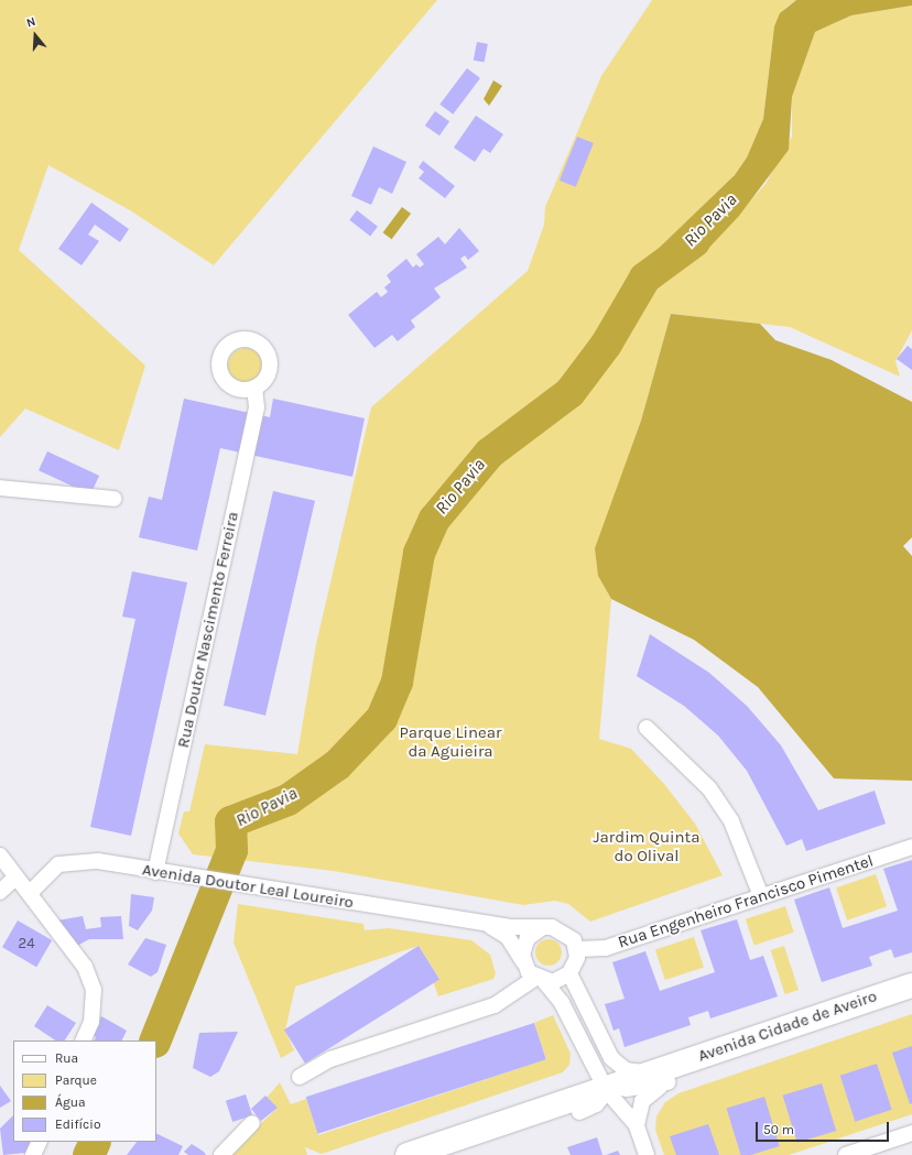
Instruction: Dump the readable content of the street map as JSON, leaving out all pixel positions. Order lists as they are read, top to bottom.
{
  "streets": {
    "main road": ["Avenida Cidade de Aveiro"],
    "street": ["Rua Doutor Nascimento Ferreira", "Avenida Doutor Leal Loureiro", "Rua Engenheiro Francisco Pimentel"]
  },
  "crossings": [
    ["Rua Doutor Nascimento Ferreira", "Avenida Doutor Leal Loureiro"],
    ["Avenida Doutor Leal Loureiro", "Rua Engenheiro Francisco Pimentel"]
  ],
  "water": ["Rio Pavia"],
  "parks": ["Parque Linear da Aguieira", "Jardim Quinta do Olival"],
  "house_numbers": ["24"],
  "legend": [
    "Rua",
    "Parque",
    "Água",
    "Edifício"
  ],
  "scale_bar": "50 m",
  "north": "top"
}
